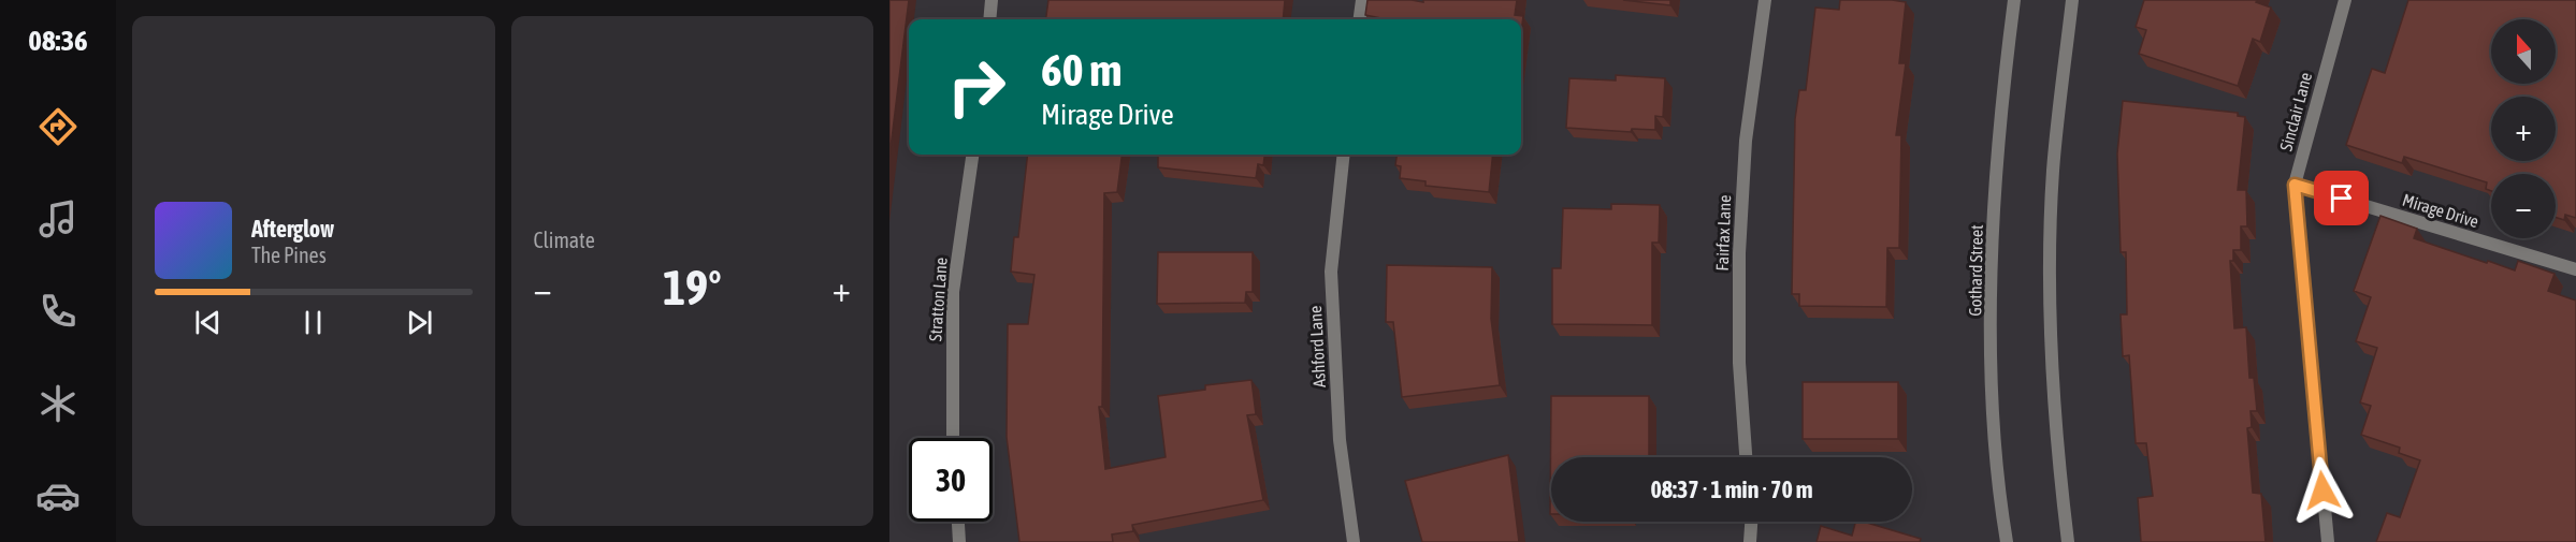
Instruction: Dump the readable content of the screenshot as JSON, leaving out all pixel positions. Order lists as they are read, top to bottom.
{
  "streets": {
    "street": [
      "Sinclair Lane",
      "Mirage Drive",
      "Fairfax Lane",
      "Gothard Street",
      "Stratton Lane",
      "Ashford Lane"
    ]
  },
  "crossings": [
    ["Sinclair Lane", "Mirage Drive"]
  ],
  "north": "top",
  "page": {
    "tabs": "08:36",
    "tile": "Climate",
    "map_buttons": ["+", "−"],
    "turn": ["60 m", "Mirage Drive"],
    "song": ["Afterglow", "The Pines"],
    "heat": ["−", "19°", "+"],
    "limit": "30",
    "trip": "08:37 · 1 min · 70 m"
  }
}
